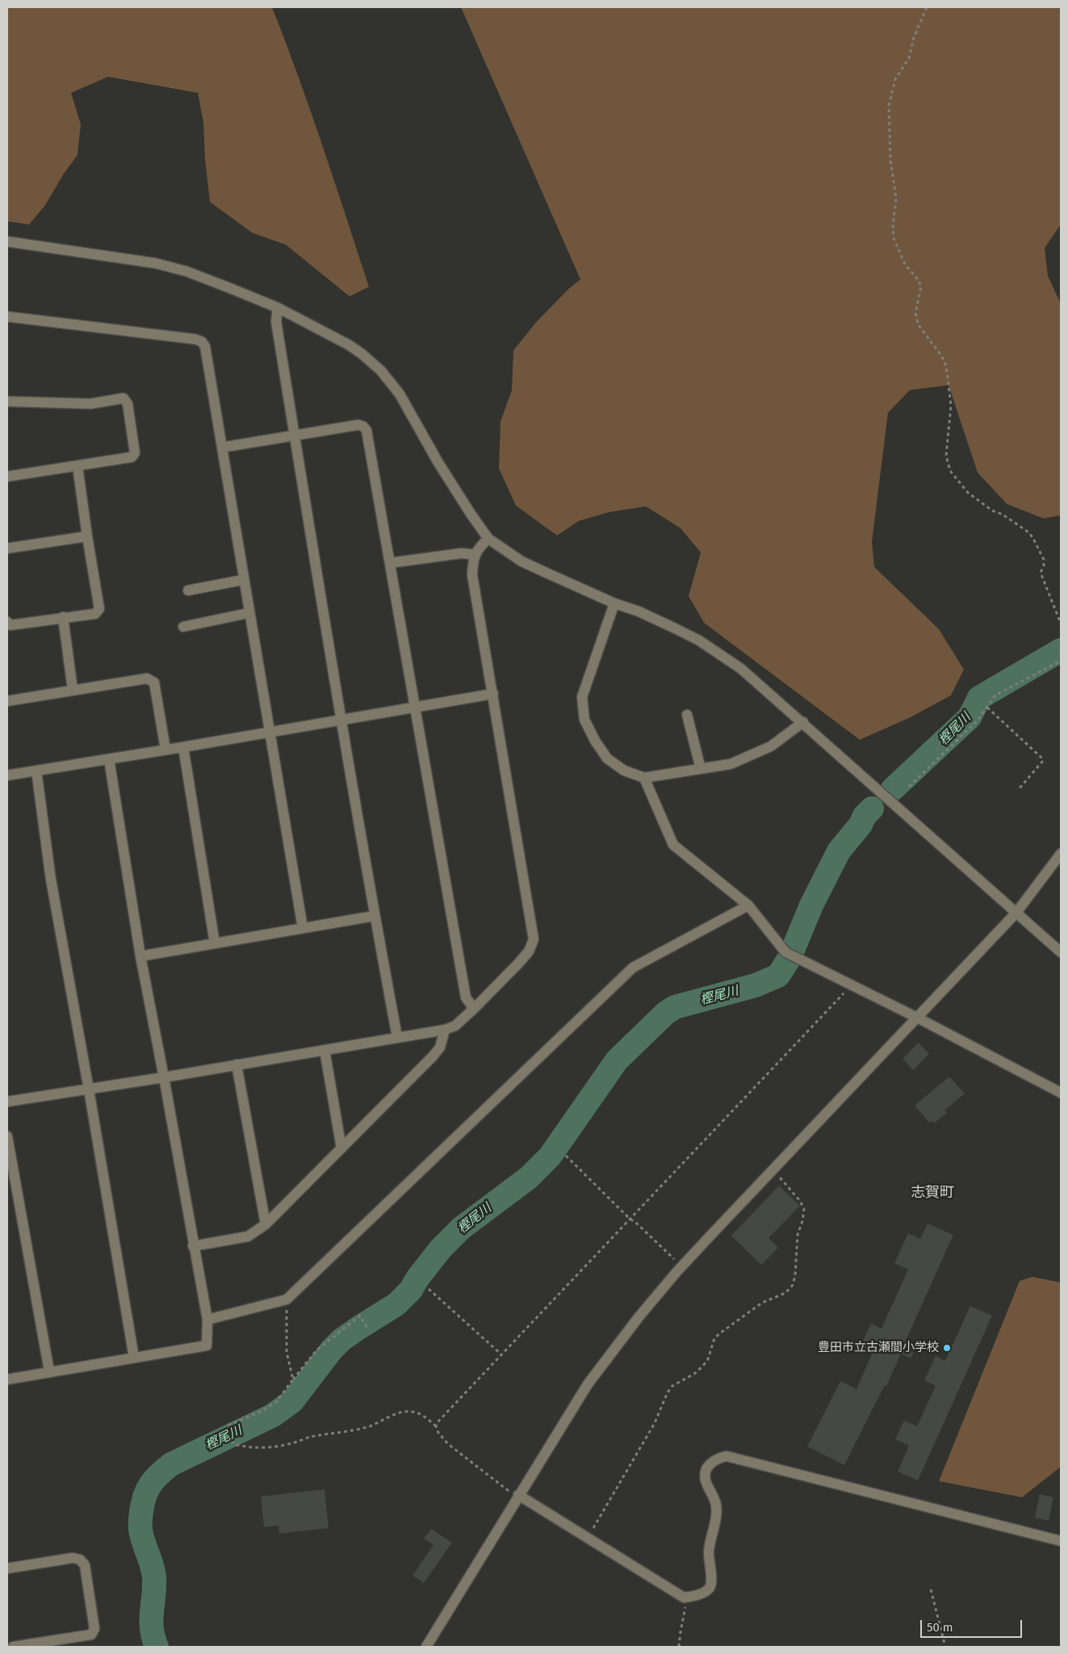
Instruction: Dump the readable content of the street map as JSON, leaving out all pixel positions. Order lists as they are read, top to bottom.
{
  "districts": ["志賀町"],
  "water": ["樫尾川"],
  "places": ["豊田市立古瀬間小学校"],
  "scale_bar": "50 m"
}
